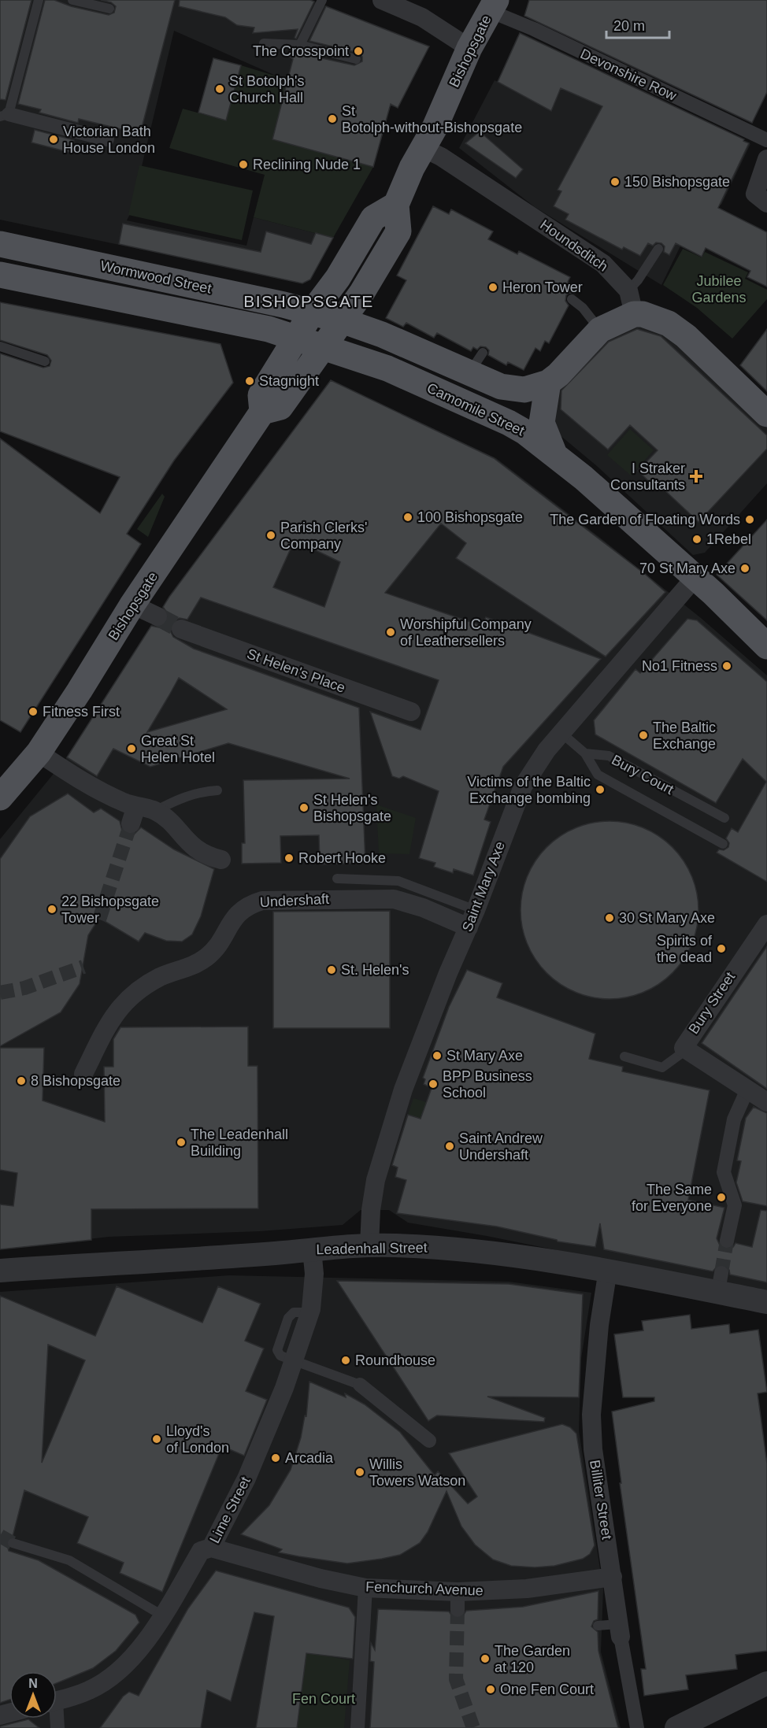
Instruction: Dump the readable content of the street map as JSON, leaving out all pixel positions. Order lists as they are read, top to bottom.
{
  "streets": {
    "main road": ["Bishopsgate", "Wormwood Street", "Camomile Street"],
    "street": [
      "Devonshire Row",
      "Houndsditch",
      "St Helen's Place",
      "Saint Mary Axe",
      "Undershaft",
      "Bury Street",
      "Leadenhall Street",
      "Billiter Street",
      "Lime Street",
      "Fenchurch Avenue"
    ],
    "lane": ["Bury Court"]
  },
  "crossings": [
    ["Bishopsgate", "Devonshire Row"],
    ["Bishopsgate", "Houndsditch"],
    ["Bishopsgate", "Wormwood Street"],
    ["Wormwood Street", "Camomile Street"],
    ["Camomile Street", "Saint Mary Axe"],
    ["Saint Mary Axe", "Undershaft"],
    ["Saint Mary Axe", "Leadenhall Street"],
    ["Leadenhall Street", "Billiter Street"],
    ["Leadenhall Street", "Lime Street"],
    ["Billiter Street", "Fenchurch Avenue"],
    ["Lime Street", "Fenchurch Avenue"]
  ],
  "districts": ["BISHOPSGATE"],
  "parks": ["Jubilee Gardens", "Fen Court"],
  "places": {
    "other": [
      "The Crosspoint",
      "St Botolph's Church Hall",
      "St Botolph-without-Bishopsgate",
      "Victorian Bath House London",
      "Reclining Nude 1",
      "150 Bishopsgate",
      "Heron Tower",
      "Stagnight",
      "100 Bishopsgate",
      "The Garden of Floating Words",
      "Parish Clerks' Company",
      "1Rebel",
      "70 St Mary Axe",
      "Worshipful Company of Leathersellers",
      "No1 Fitness",
      "Fitness First",
      "The Baltic Exchange",
      "Great St Helen Hotel",
      "Victims of the Baltic Exchange bombing",
      "St Helen's Bishopsgate",
      "Robert Hooke",
      "22 Bishopsgate Tower",
      "30 St Mary Axe",
      "Spirits of the dead",
      "St. Helen's",
      "St Mary Axe",
      "8 Bishopsgate",
      "BPP Business School",
      "The Leadenhall Building",
      "Saint Andrew Undershaft",
      "The Same for Everyone",
      "Roundhouse",
      "Lloyd's of London",
      "Arcadia",
      "Willis Towers Watson",
      "The Garden at 120",
      "One Fen Court"
    ],
    "health": ["I Straker Consultants"]
  },
  "scale_bar": "20 m",
  "north": "top"
}
